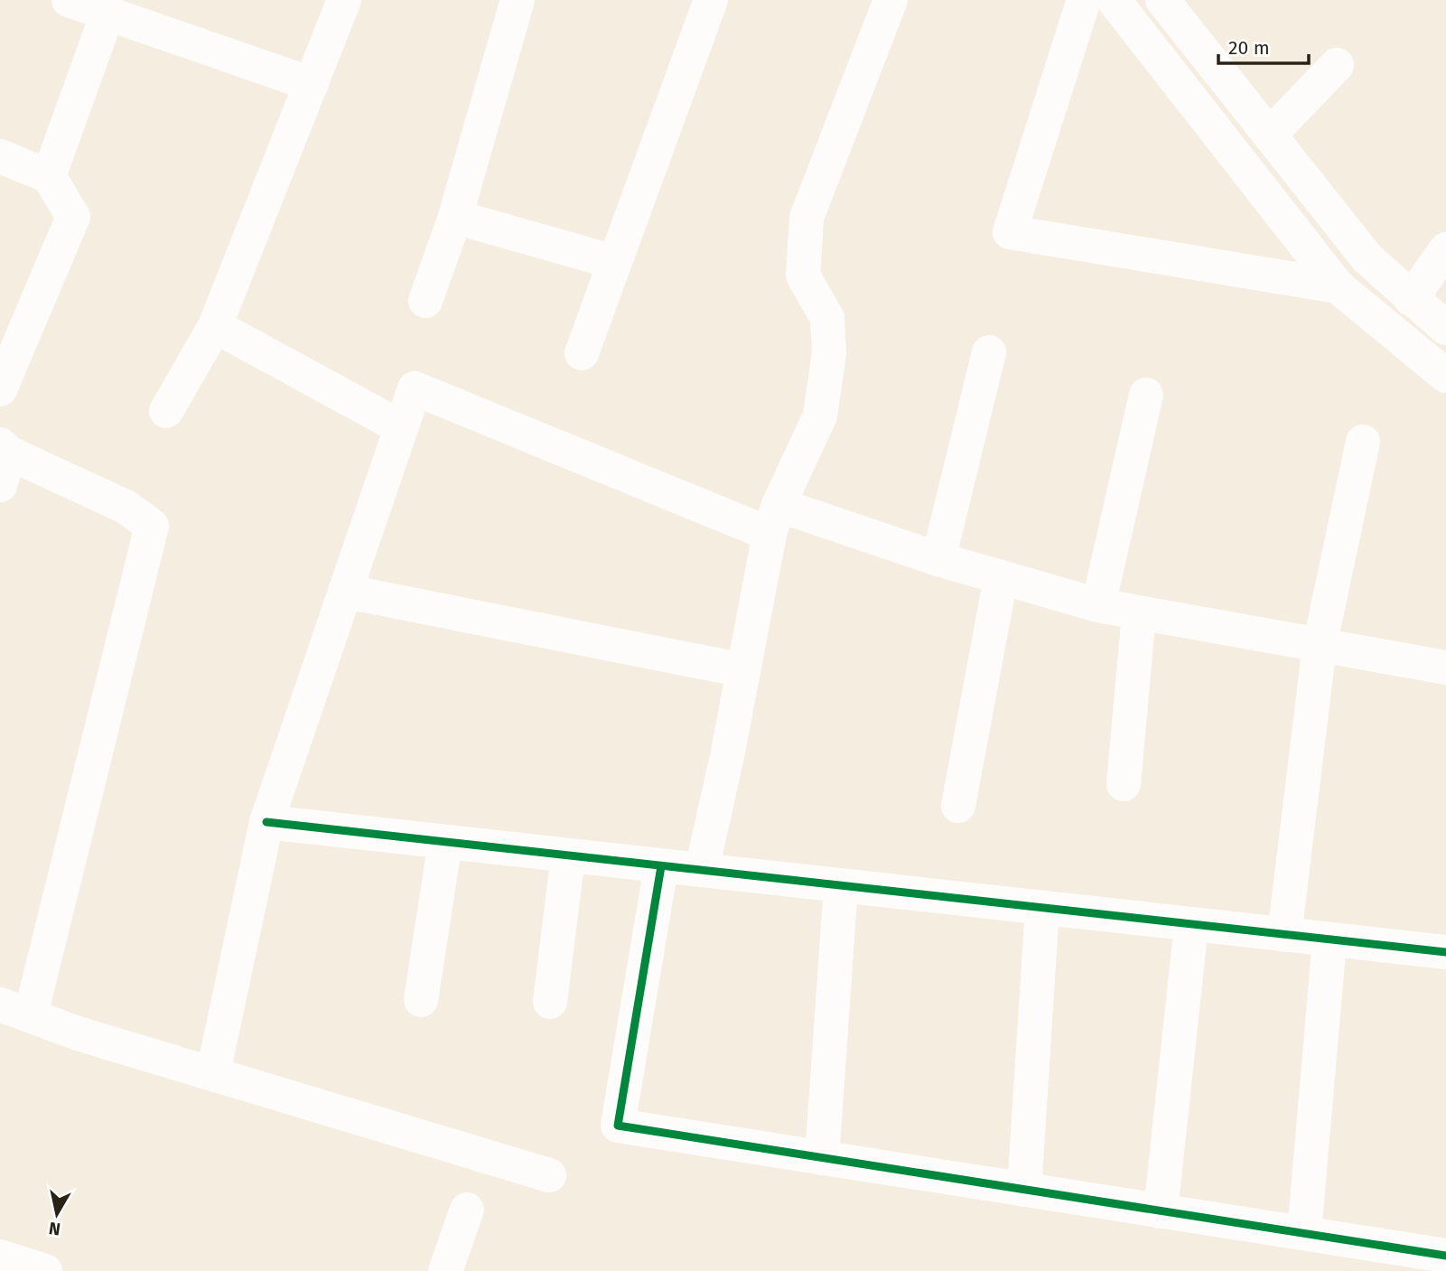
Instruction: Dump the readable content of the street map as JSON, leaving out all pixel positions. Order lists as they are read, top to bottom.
{
  "scale_bar": "20 m",
  "north": "bottom"
}
